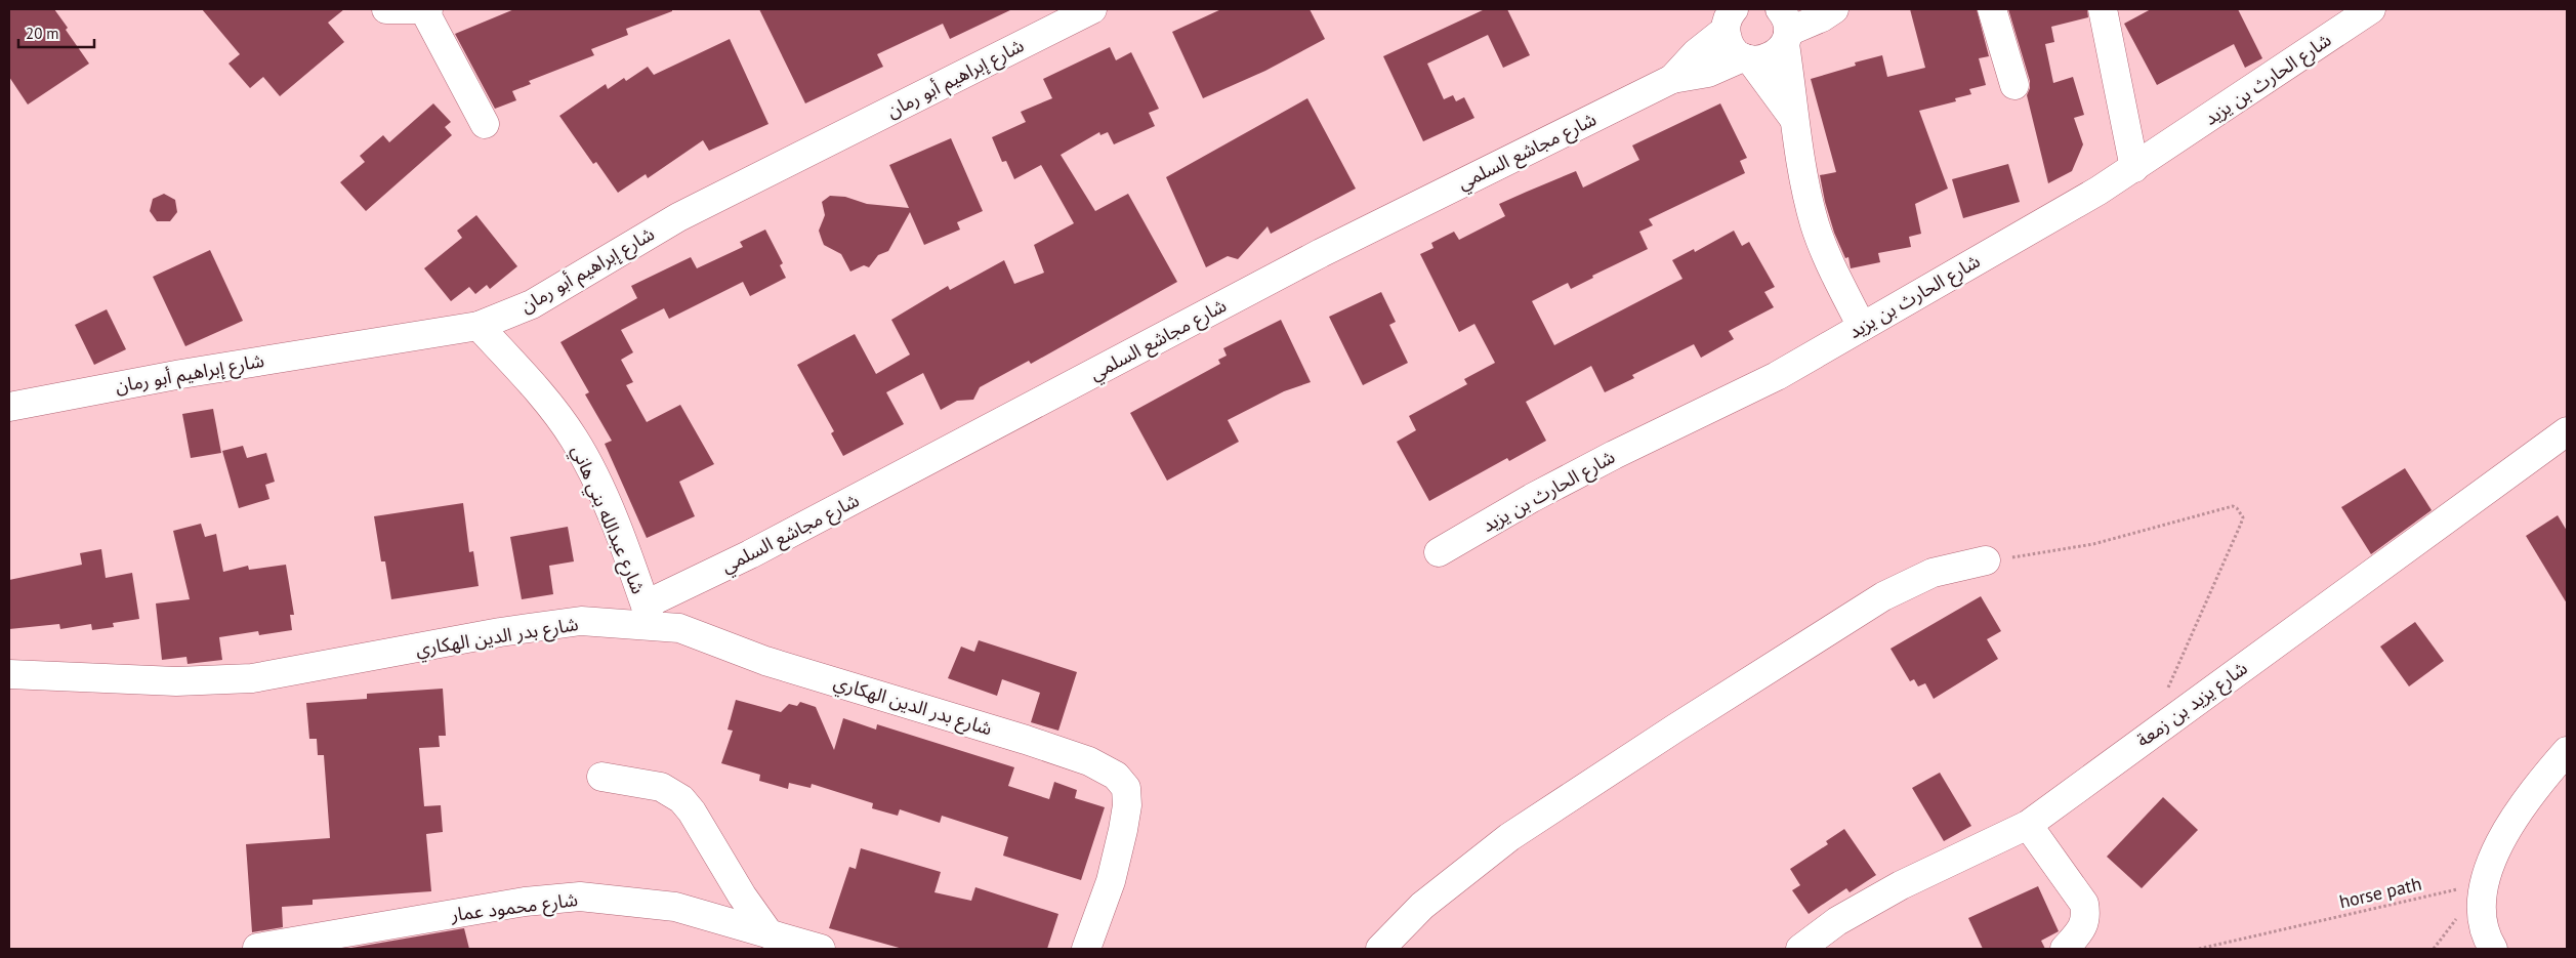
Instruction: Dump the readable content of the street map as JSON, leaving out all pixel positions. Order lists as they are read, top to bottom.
{
  "streets": {
    "street": [
      "شارع إبراهيم أبو رمان",
      "شارع الحارث بن يزيد",
      "شارع مجاشع السلمي",
      "شارع عبدالله بني هاني",
      "شارع بدر الدين الهكاري",
      "شارع يزيد بن زمعة",
      "شارع محمود عمار"
    ],
    "path": ["horse path"]
  },
  "crossings": [
    ["شارع إبراهيم أبو رمان", "شارع عبدالله بني هاني"],
    ["شارع مجاشع السلمي", "شارع عبدالله بني هاني"],
    ["شارع مجاشع السلمي", "شارع بدر الدين الهكاري"],
    ["شارع عبدالله بني هاني", "شارع بدر الدين الهكاري"]
  ],
  "scale_bar": "20 m"
}
